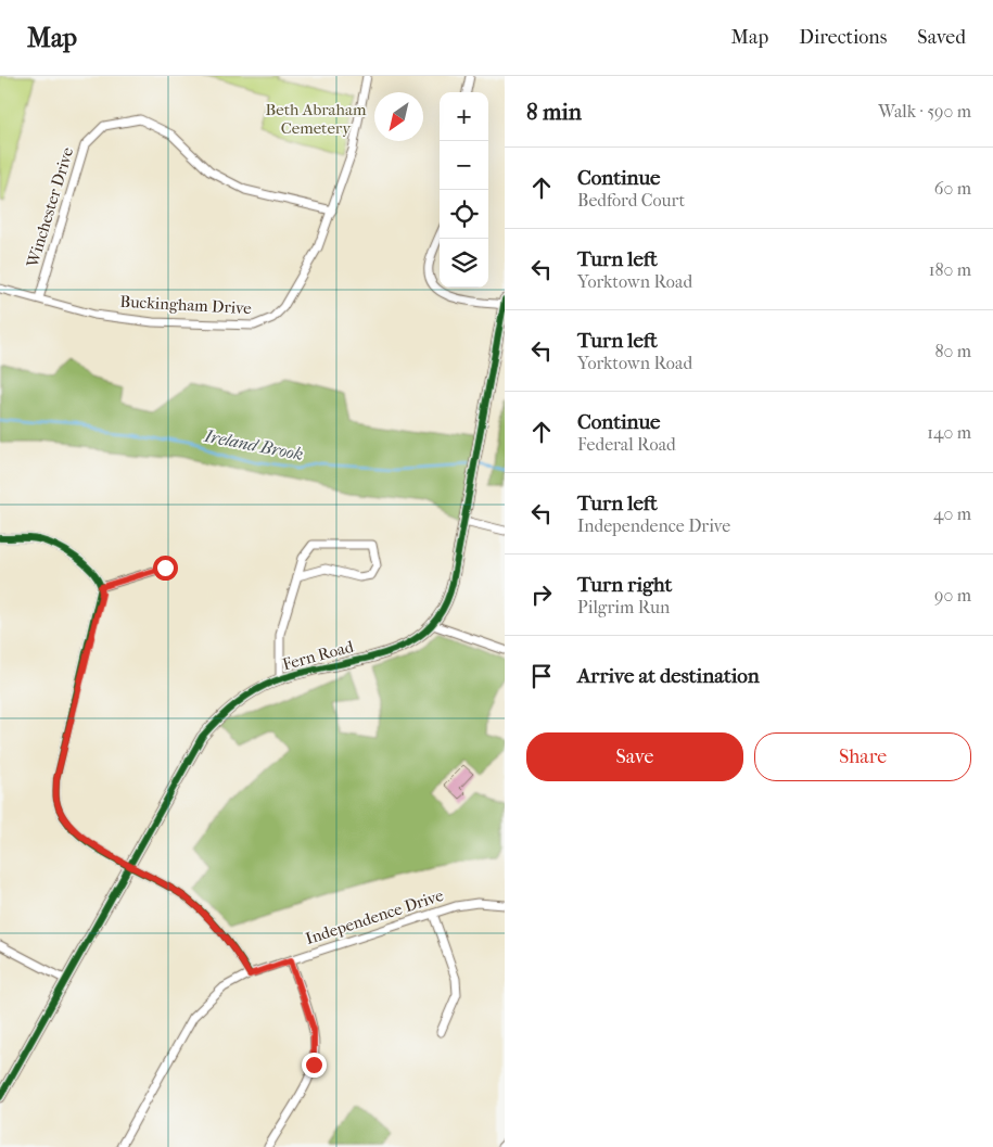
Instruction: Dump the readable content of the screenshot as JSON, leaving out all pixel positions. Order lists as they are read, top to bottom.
{
  "streets": {
    "street": [
      "Winchester Drive",
      "Buckingham Drive",
      "Fern Road",
      "Independence Drive"
    ]
  },
  "crossings": [
    ["Winchester Drive", "Buckingham Drive"]
  ],
  "water": ["Ireland Brook"],
  "parks": ["Beth Abraham Cemetery"],
  "north": "bottom left",
  "page": {
    "header": "Map",
    "nav": ["Map", "Directions", "Saved"],
    "heading": ["8 min", "Walk · 590 m"],
    "map_buttons": ["+", "−"],
    "list": [
      ["Continue", "Bedford Court", "60 m"],
      ["Turn left", "Yorktown Road", "180 m"],
      ["Turn left", "Yorktown Road", "80 m"],
      ["Continue", "Federal Road", "140 m"],
      ["Turn left", "Independence Drive", "40 m"],
      ["Turn right", "Pilgrim Run", "90 m"],
      "Arrive at destination"
    ],
    "buttons": ["Save", "Share"]
  }
}
